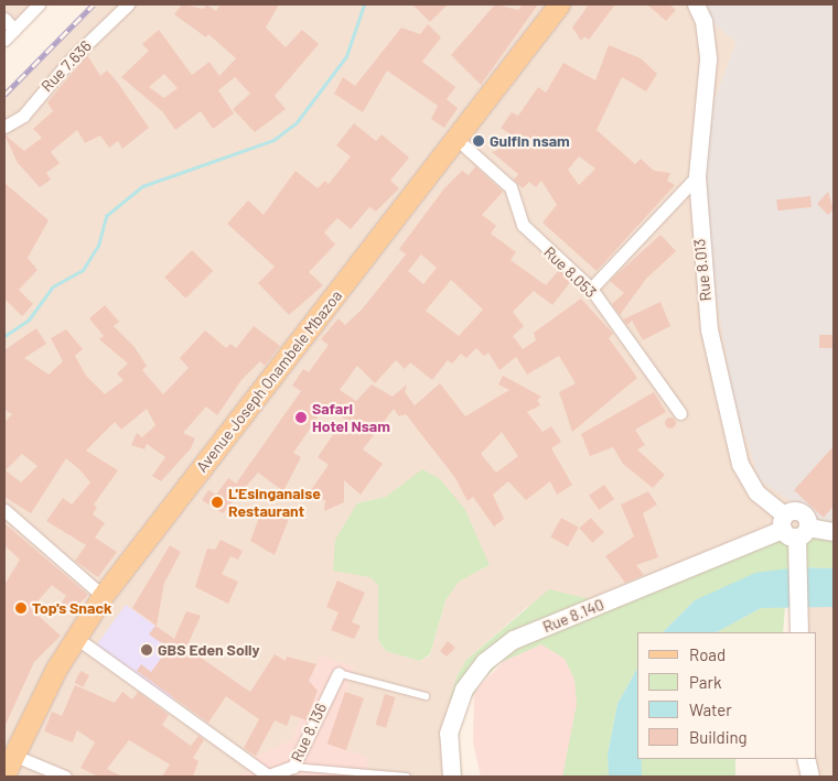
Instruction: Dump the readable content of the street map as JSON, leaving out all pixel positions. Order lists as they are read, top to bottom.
{
  "streets": {
    "main road": ["Avenue Joseph Onambele Mbazoa", "Rue 8.140"],
    "street": [
      "Rue 7.636",
      "Rue 8.013",
      "Rue 8.053",
      "Rue 8.136"
    ]
  },
  "crossings": [
    ["Rue 8.013", "Rue 8.140"],
    ["Rue 8.053", "Avenue Joseph Onambele Mbazoa"]
  ],
  "places": [
    "Gulfin nsam",
    "Safari Hotel Nsam",
    "L'Esinganaise Restaurant",
    "Top's Snack",
    "GBS Eden Solly"
  ],
  "legend": [
    "Road",
    "Park",
    "Water",
    "Building"
  ]
}
